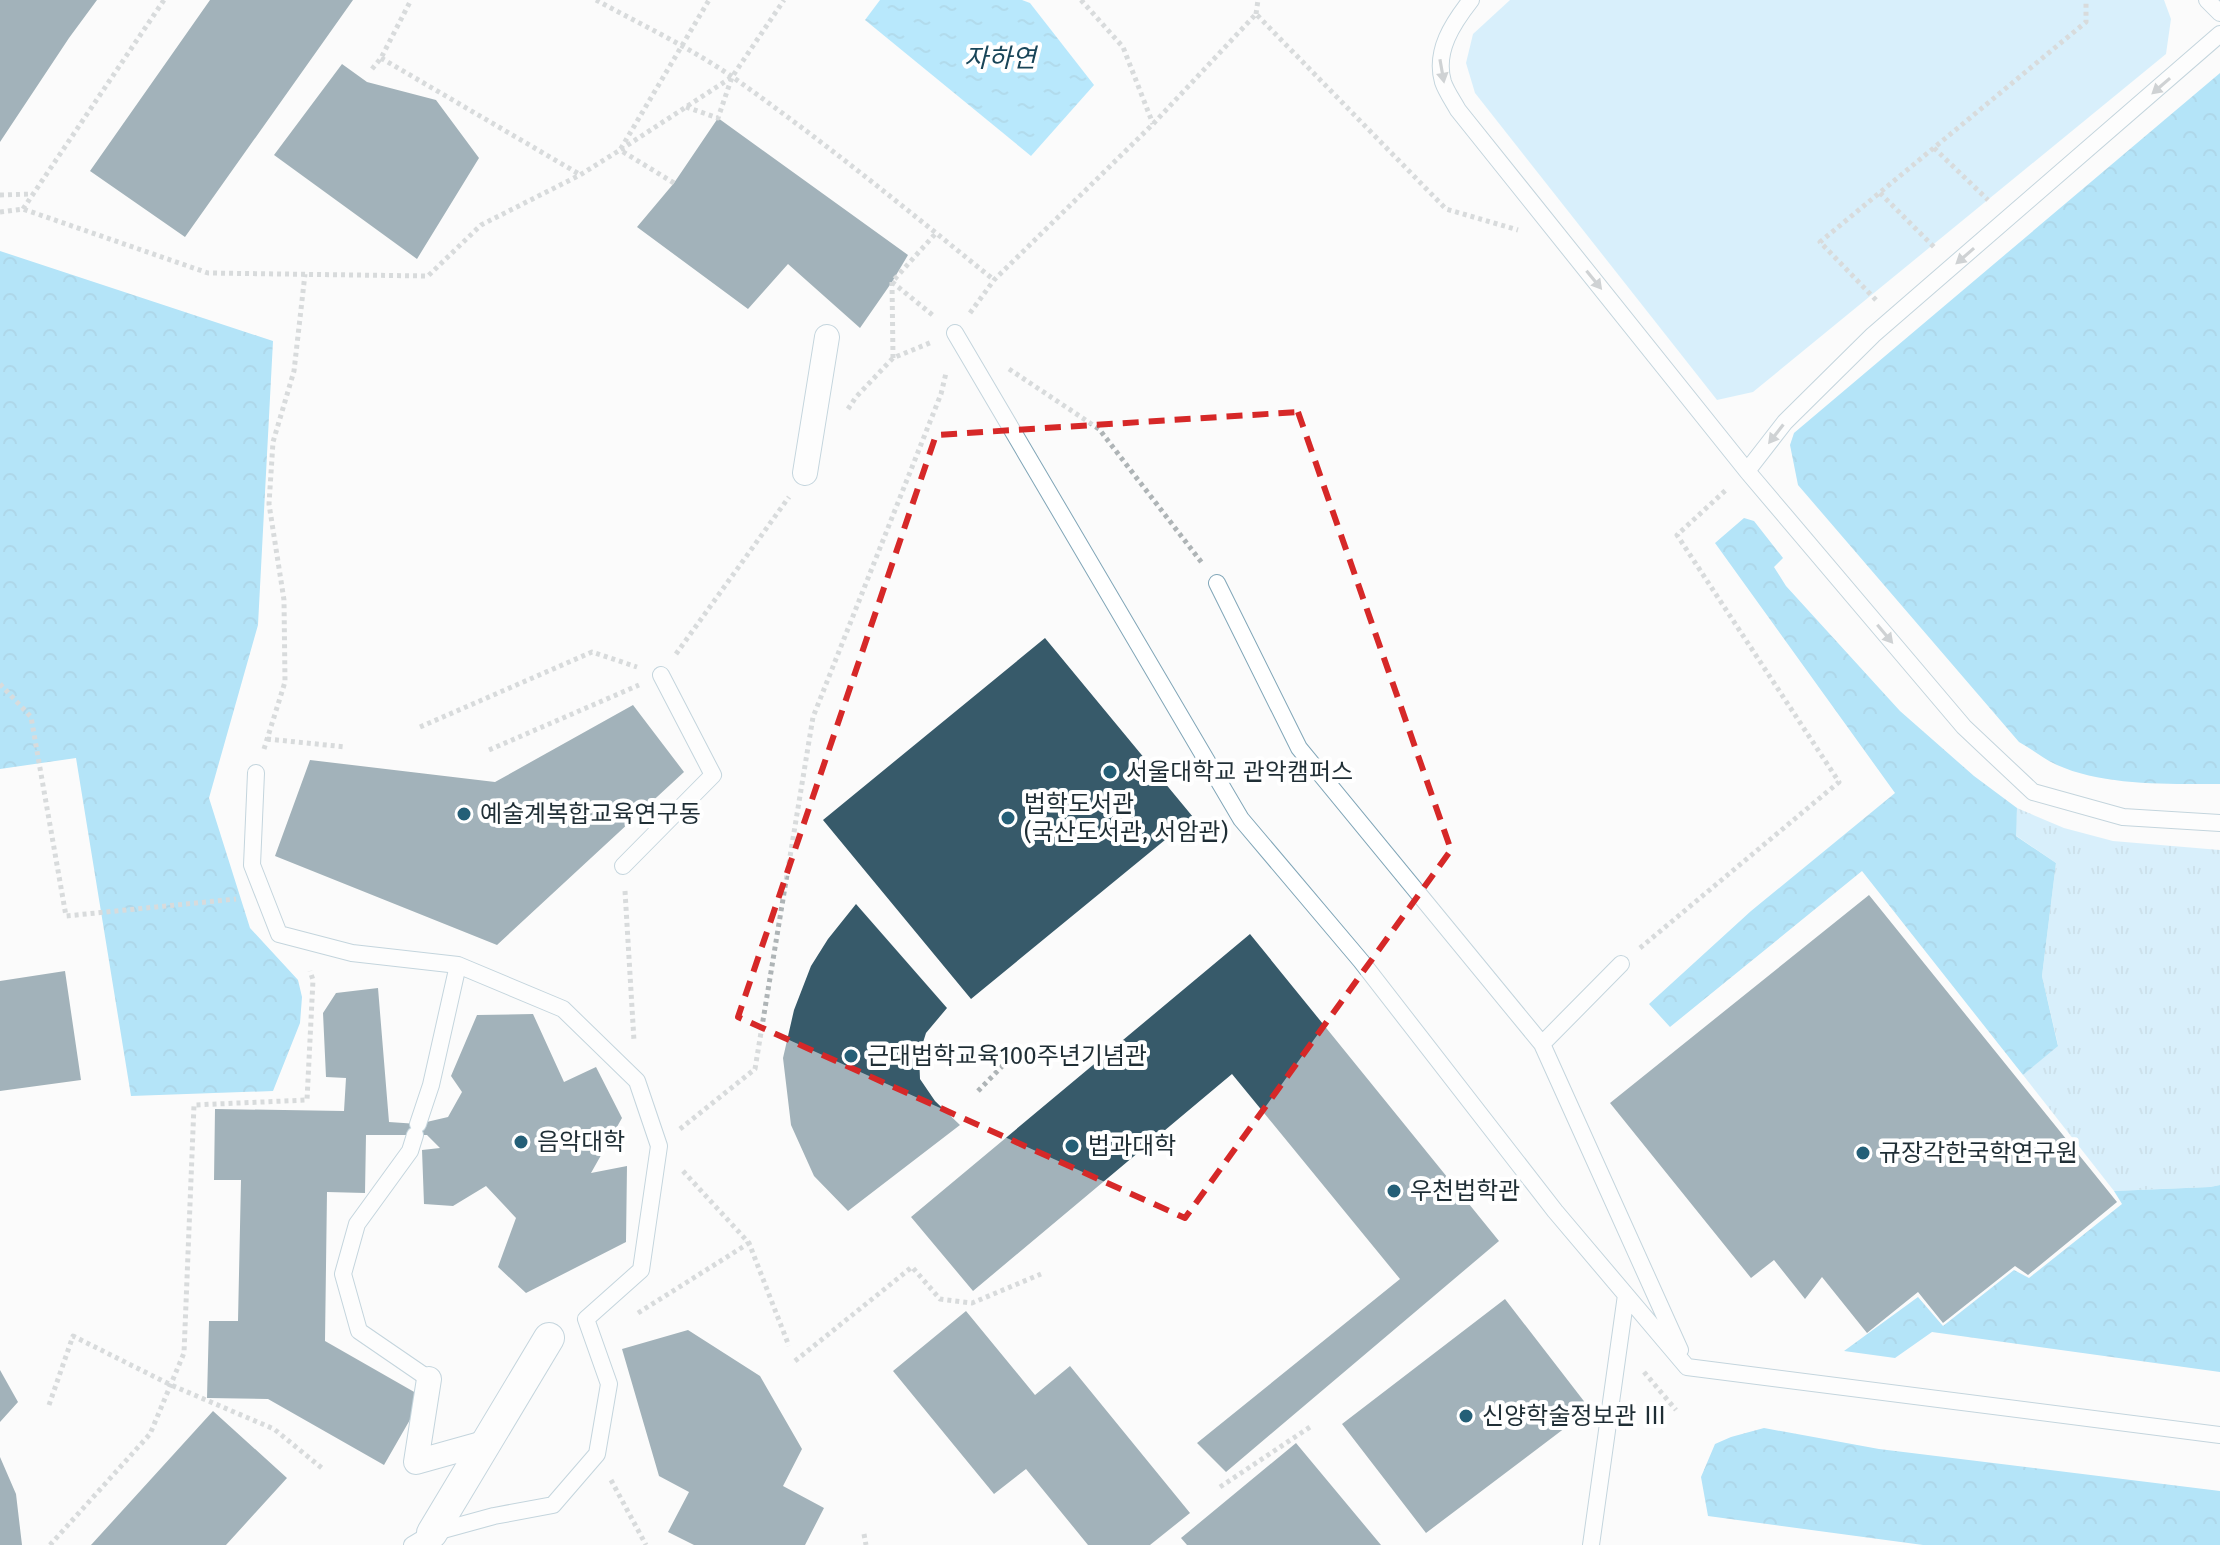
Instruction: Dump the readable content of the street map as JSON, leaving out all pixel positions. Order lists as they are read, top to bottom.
{
  "water": ["자하연"],
  "places": [
    "서울대학교 관악캠퍼스",
    "예술계복합교육연구동",
    "법학도서관 (국산도서관, 서암관)",
    "근대법학교육100주년기념관",
    "음악대학",
    "법과대학",
    "규장각한국학연구원",
    "우천법학관",
    "신양학술정보관 Ⅲ"
  ]
}
